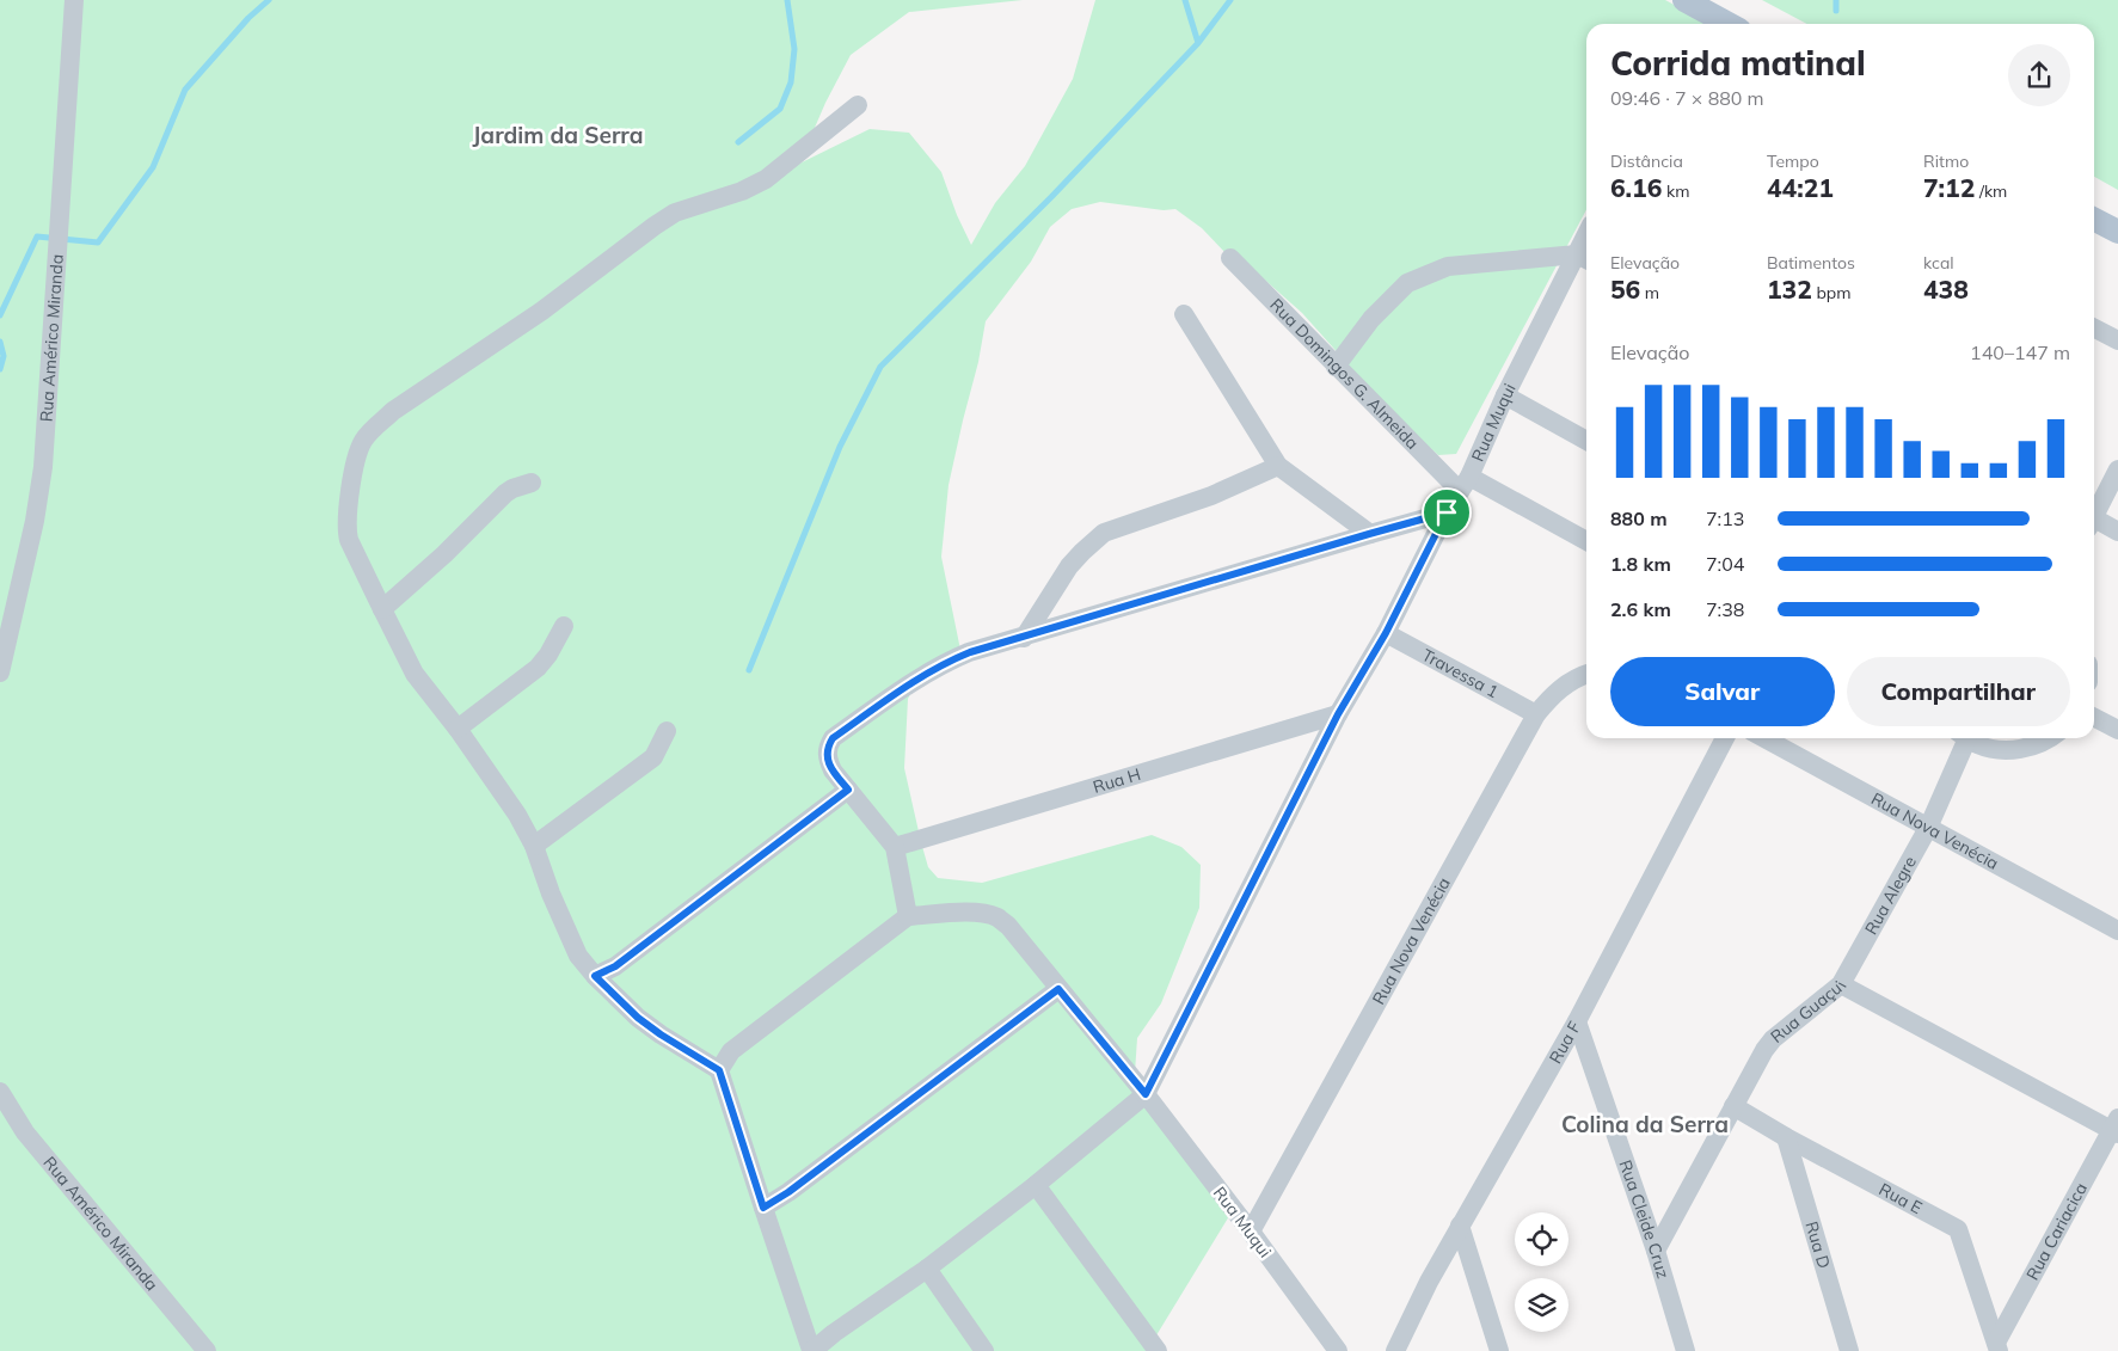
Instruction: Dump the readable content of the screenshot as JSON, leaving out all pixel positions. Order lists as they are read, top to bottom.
{
  "streets": {
    "street": [
      "Rua Américo Miranda",
      "Rua Domingos G. Almeida",
      "Rua Muqui",
      "Travessa 1",
      "Rua H",
      "Rua Nova Venécia",
      "Rua Alegre",
      "Rua Guaçui",
      "Rua F",
      "Rua E",
      "Rua Cleide Cruz",
      "Rua Cariacica",
      "Rua D"
    ]
  },
  "crossings": [
    ["Rua Domingos G. Almeida", "Rua Muqui"],
    ["Rua Muqui", "Travessa 1"],
    ["Rua Muqui", "Rua H"],
    ["Rua Muqui", "Rua Nova Venécia"],
    ["Travessa 1", "Rua Nova Venécia"],
    ["Rua Nova Venécia", "Rua Alegre"],
    ["Rua Alegre", "Rua Guaçui"],
    ["Rua Guaçui", "Rua E"],
    ["Rua Guaçui", "Rua Cleide Cruz"],
    ["Rua Guaçui", "Rua Cariacica"],
    ["Rua F", "Rua Cleide Cruz"],
    ["Rua E", "Rua Cariacica"],
    ["Rua E", "Rua D"]
  ],
  "districts": ["Jardim da Serra", "Colina da Serra"],
  "page": {
    "heading": ["Corrida matinal", "09:46 · 7 × 880 m"],
    "stats": [
      ["Distância", "6.16 km"],
      ["Tempo", "44:21"],
      ["Ritmo", "7:12 /km"],
      ["Elevação", "56 m"],
      ["Batimentos", "132 bpm"],
      ["kcal", "438"]
    ],
    "chart": ["Elevação", "140–147 m"],
    "list": [
      {
        "name": "880 m",
        "note": "7:13"
      },
      {
        "name": "1.8 km",
        "note": "7:04"
      },
      {
        "name": "2.6 km",
        "note": "7:38"
      }
    ],
    "buttons": ["Salvar", "Compartilhar"]
  }
}
